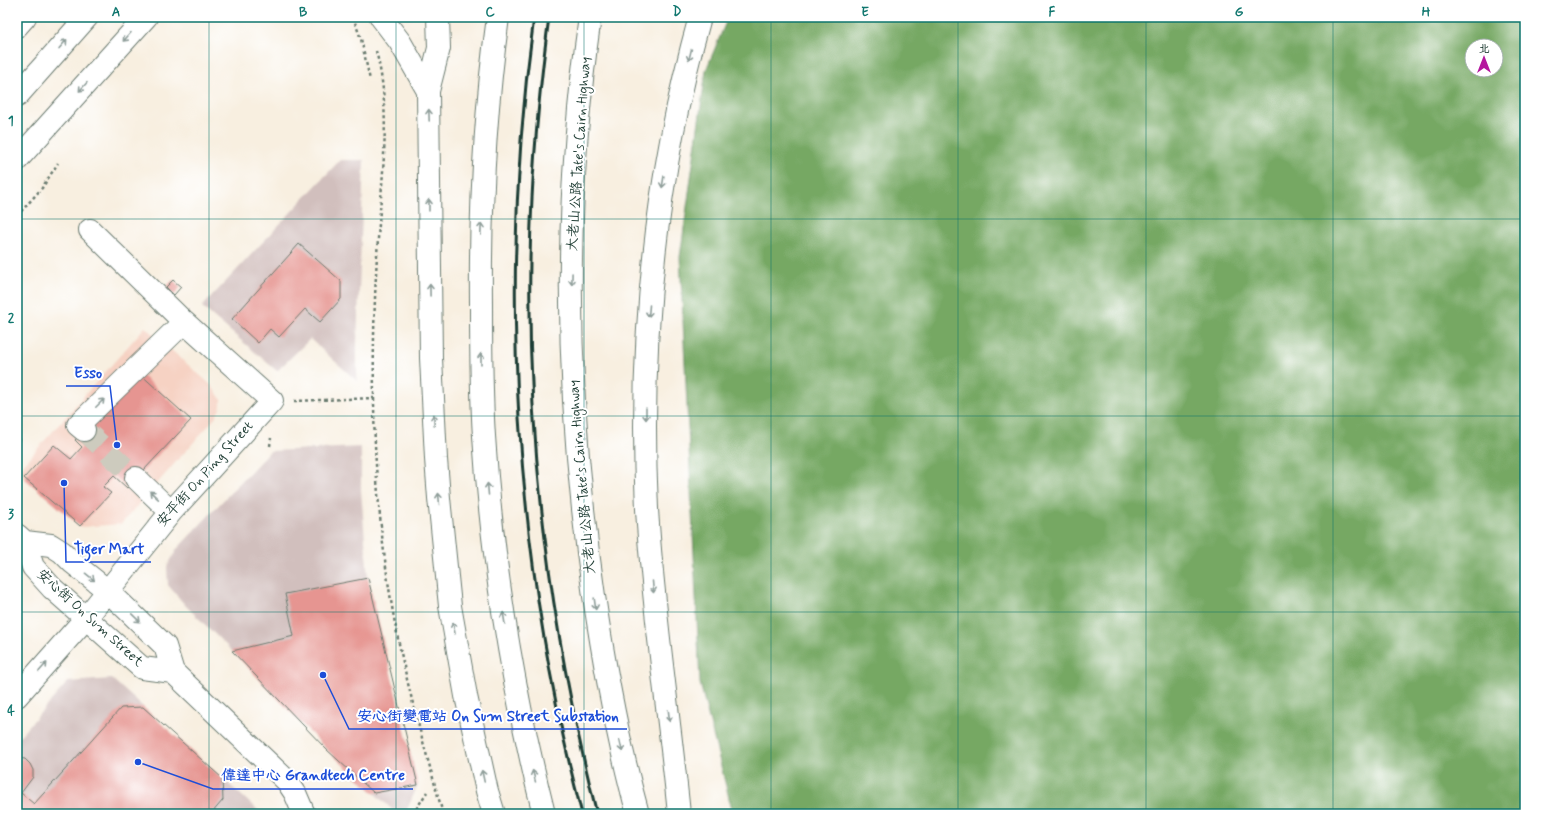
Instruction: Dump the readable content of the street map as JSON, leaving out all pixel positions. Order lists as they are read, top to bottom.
{
  "streets": {
    "main road": ["大老山公路 Tate's Cairn Highway", "安平街 On Ping Street", "安心街 On Sum Street"]
  },
  "crossings": [
    ["安平街 On Ping Street", "安心街 On Sum Street"]
  ],
  "places": [
    "Esso",
    "Tiger Mart",
    "安心街變電站 On Sum Street Substation",
    "偉達中心 Grandtech Centre"
  ],
  "north": "top",
  "grid": {
    "columns": [
      "A",
      "B",
      "C",
      "D",
      "E",
      "F",
      "G",
      "H"
    ],
    "rows": [
      "1",
      "2",
      "3",
      "4"
    ]
  }
}
